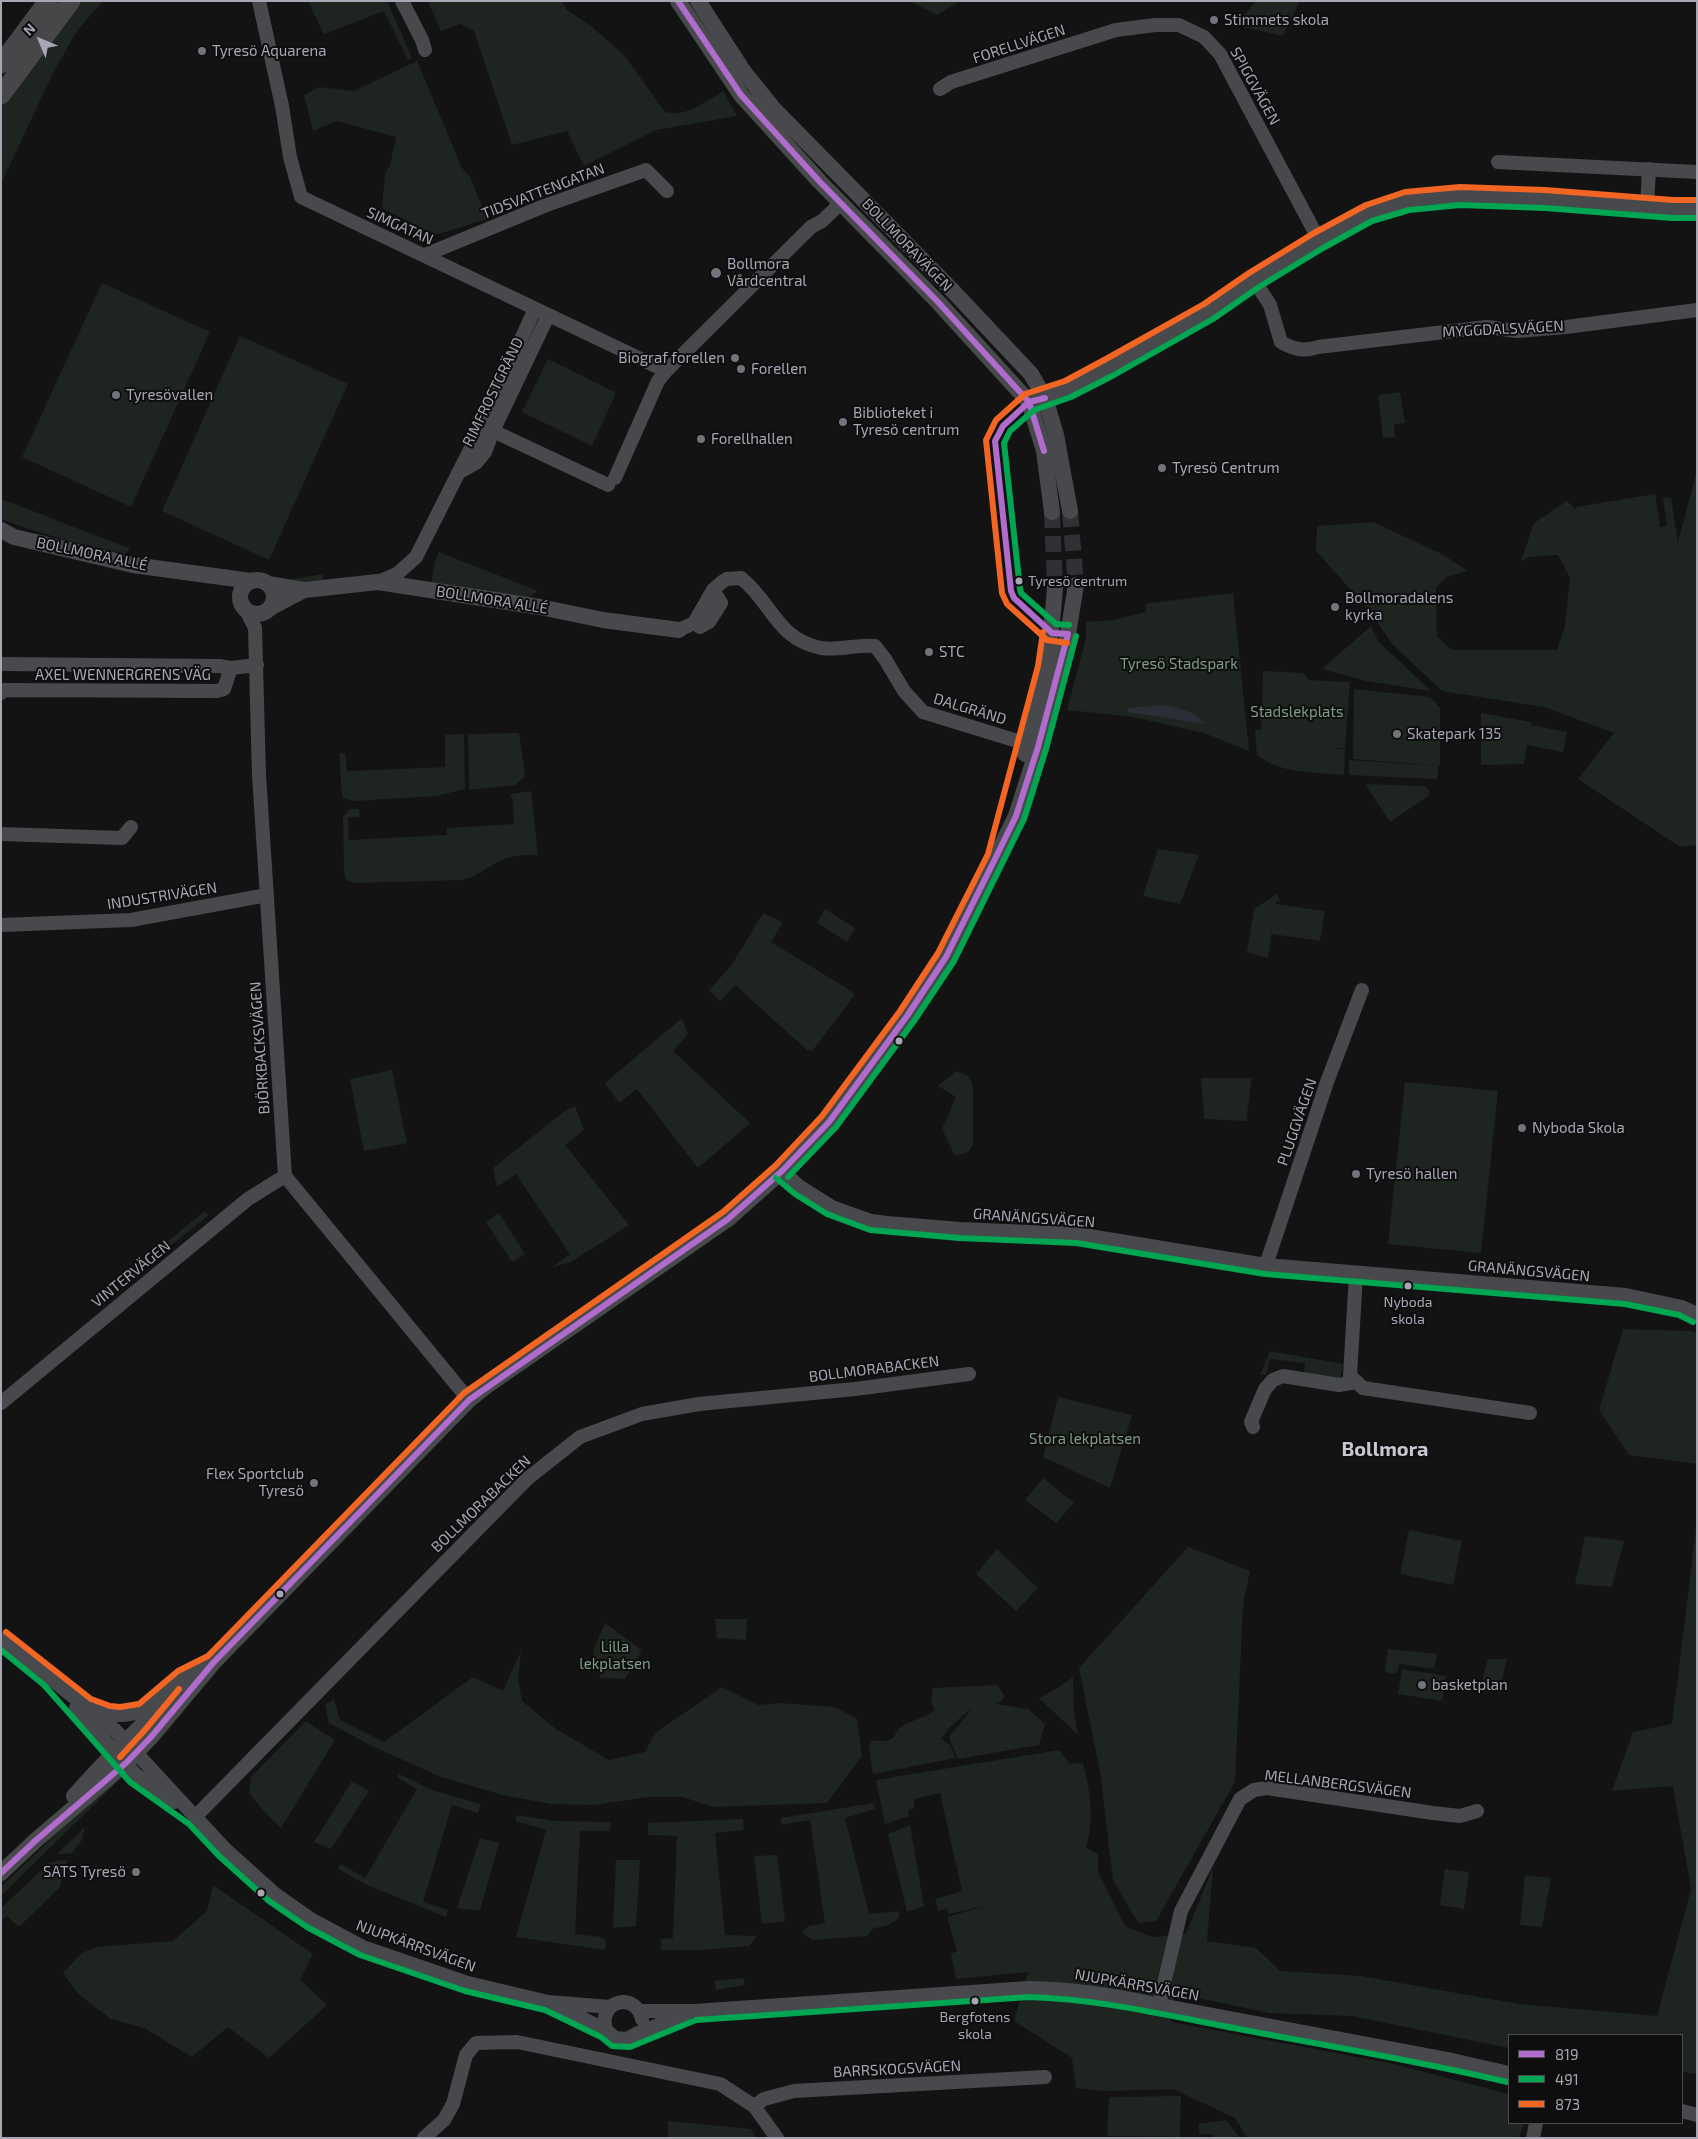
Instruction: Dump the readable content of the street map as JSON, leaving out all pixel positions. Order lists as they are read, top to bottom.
{
  "streets": {
    "street": [
      "FORELLVÄGEN",
      "SPIGGVÄGEN",
      "TIDSVATTENGATAN",
      "SIMGATAN",
      "BOLLMORAVÄGEN",
      "MYGGDALSVÄGEN",
      "RIMFROSTGRÄND",
      "BOLLMORA ALLÉ",
      "AXEL WENNERGRENS VÄG",
      "DALGRÄND",
      "INDUSTRIVÄGEN",
      "BJÖRKBACKSVÄGEN",
      "PLUGGVÄGEN",
      "GRANÄNGSVÄGEN",
      "VINTERVÄGEN",
      "BOLLMORABACKEN",
      "MELLANBERGSVÄGEN",
      "NJUPKÄRRSVÄGEN",
      "BARRSKOGSVÄGEN"
    ]
  },
  "crossings": [
    ["FORELLVÄGEN", "SPIGGVÄGEN"],
    ["TIDSVATTENGATAN", "SIMGATAN"],
    ["SIMGATAN", "RIMFROSTGRÄND"],
    ["RIMFROSTGRÄND", "BOLLMORA ALLÉ"],
    ["BOLLMORA ALLÉ", "DALGRÄND"],
    ["BOLLMORA ALLÉ", "BJÖRKBACKSVÄGEN"],
    ["AXEL WENNERGRENS VÄG", "BJÖRKBACKSVÄGEN"],
    ["INDUSTRIVÄGEN", "BJÖRKBACKSVÄGEN"],
    ["BJÖRKBACKSVÄGEN", "VINTERVÄGEN"],
    ["PLUGGVÄGEN", "GRANÄNGSVÄGEN"],
    ["BOLLMORABACKEN", "NJUPKÄRRSVÄGEN"],
    ["MELLANBERGSVÄGEN", "NJUPKÄRRSVÄGEN"]
  ],
  "districts": ["Bollmora"],
  "parks": [
    "Tyresö Stadspark",
    "Stadslekplats",
    "Stora lekplatsen",
    "Lilla lekplatsen"
  ],
  "places": [
    "Stimmets skola",
    "Tyresö Aquarena",
    "Bollmora Vårdcentral",
    "Biograf forellen",
    "Forellen",
    "Tyresövallen",
    "Biblioteket i Tyresö centrum",
    "Forellhallen",
    "Tyresö Centrum",
    "Tyresö centrum",
    "Bollmoradalens kyrka",
    "STC",
    "Skatepark 135",
    "Nyboda Skola",
    "Tyresö hallen",
    "Nyboda skola",
    "Flex Sportclub Tyresö",
    "basketplan",
    "SATS Tyresö",
    "Bergfotens skola"
  ],
  "lines": ["transit line 819", "transit line 873", "transit line 491"],
  "legend": ["819", "491", "873"],
  "north": "top left"
}
